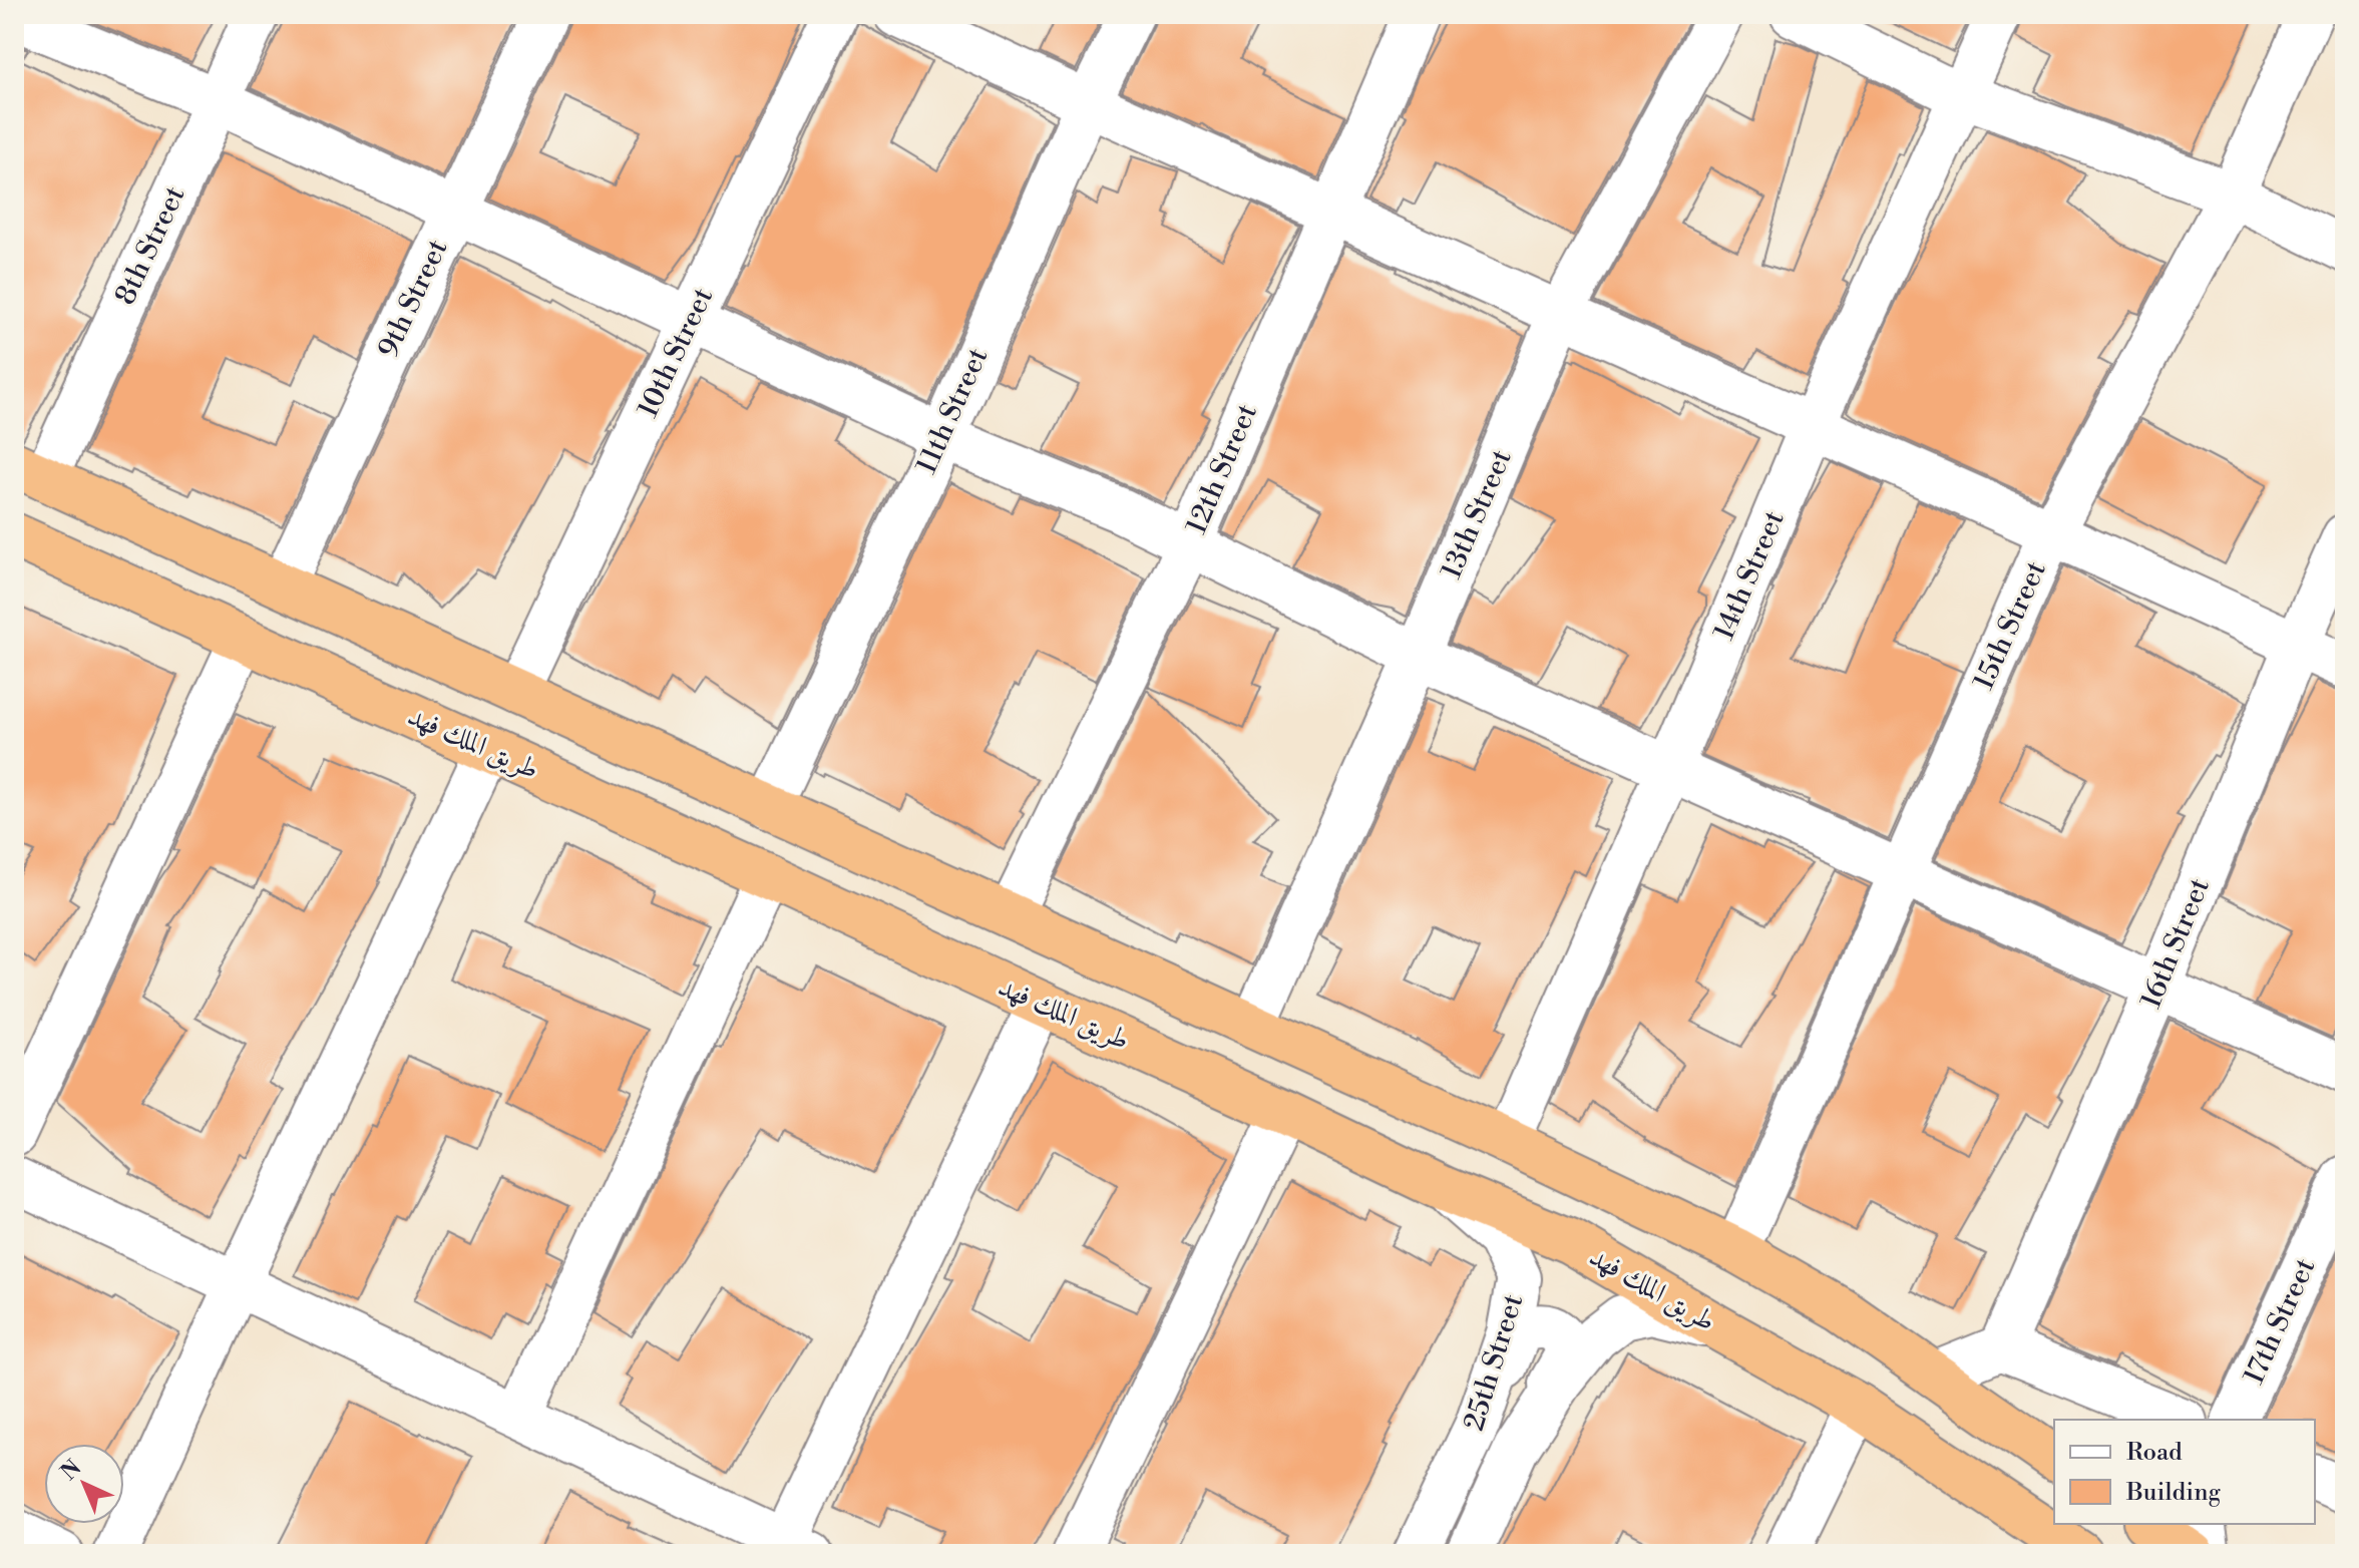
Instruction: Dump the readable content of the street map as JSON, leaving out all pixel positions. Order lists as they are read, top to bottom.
{
  "streets": {
    "highway": ["طريق الملك فهد"],
    "street": [
      "8th Street",
      "9th Street",
      "10th Street",
      "11th Street",
      "12th Street",
      "13th Street",
      "14th Street",
      "15th Street",
      "16th Street",
      "17th Street",
      "25th Street"
    ]
  },
  "crossings": [
    ["طريق الملك فهد", "25th Street"]
  ],
  "legend": ["Road", "Building"],
  "north": "top left"
}
